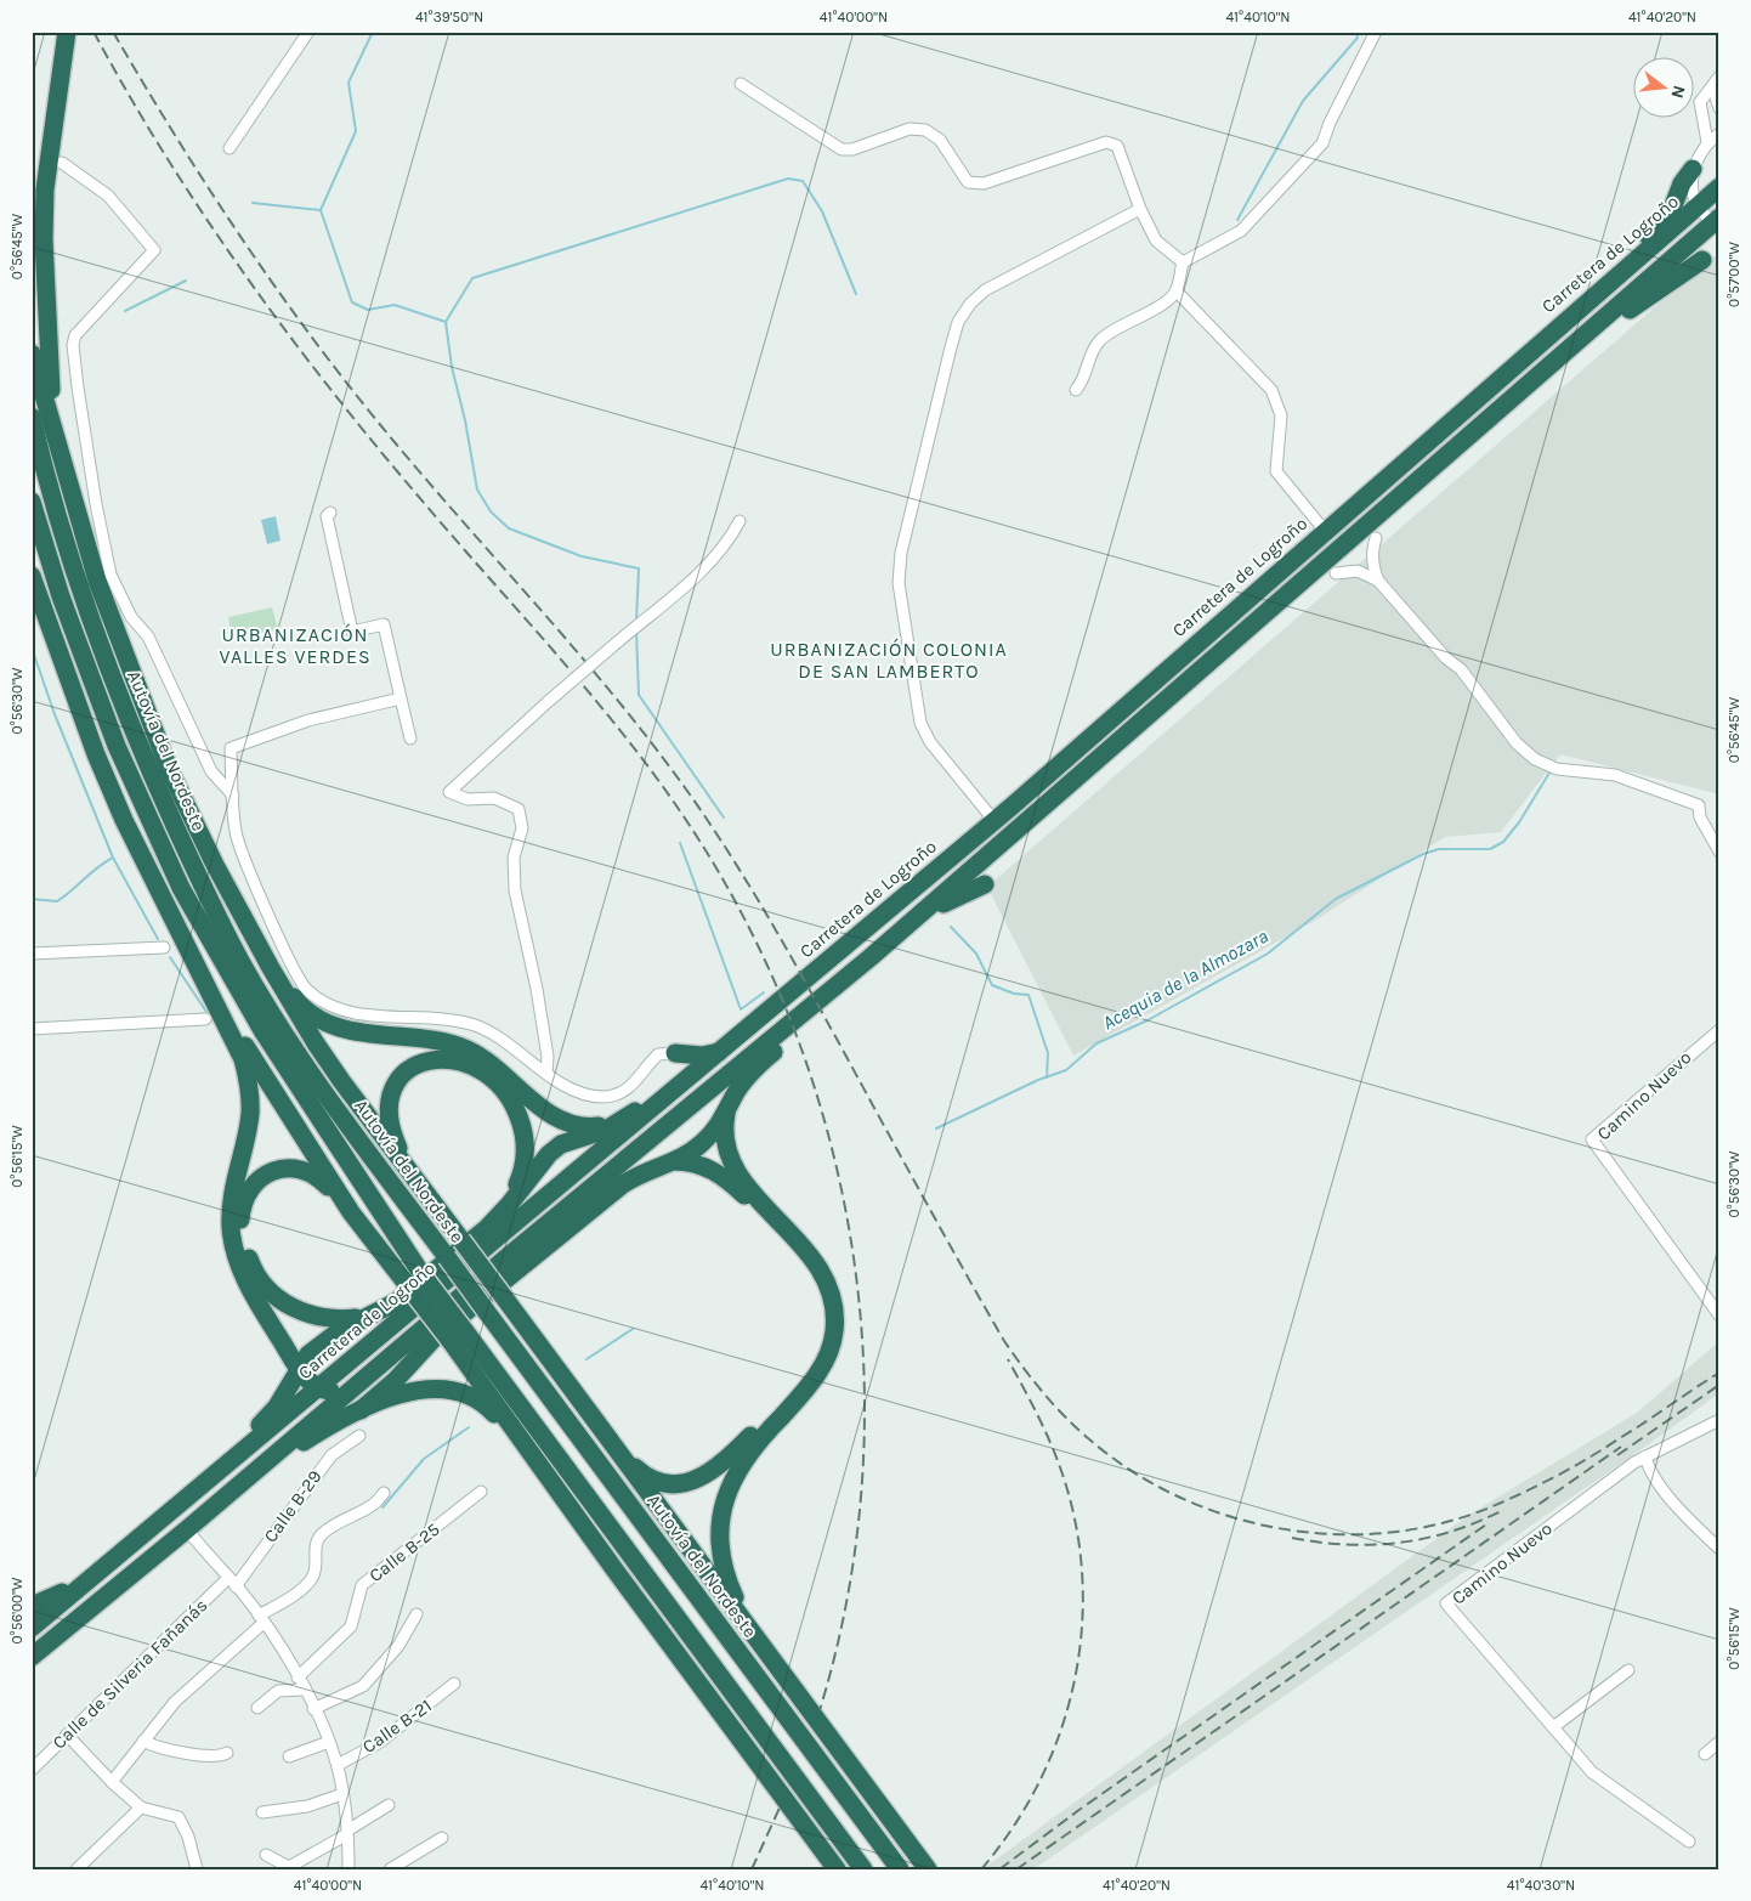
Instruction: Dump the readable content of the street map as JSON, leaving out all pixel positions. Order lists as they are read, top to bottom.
{
  "streets": {
    "highway": ["Carretera de Logroño", "Autovía del Nordeste"],
    "street": [
      "Camino Nuevo",
      "Calle B-29",
      "Calle B-25",
      "Calle de Silveria Fañanás",
      "Calle B-21"
    ]
  },
  "crossings": [
    ["Calle B-29", "Calle de Silveria Fañanás"]
  ],
  "districts": ["URBANIZACIÓN VALLES VERDES", "URBANIZACIÓN COLONIA DE SAN LAMBERTO"],
  "water": ["Acequia de la Almozara"],
  "north": "right",
  "coordinates": [
    "41°39'50\"N",
    "41°40'00\"N",
    "41°40'10\"N",
    "41°40'20\"N",
    "0°56'45\"W",
    "0°57'00\"W",
    "0°56'30\"W",
    "0°56'15\"W",
    "0°56'00\"W",
    "41°40'30\"N"
  ]
}
